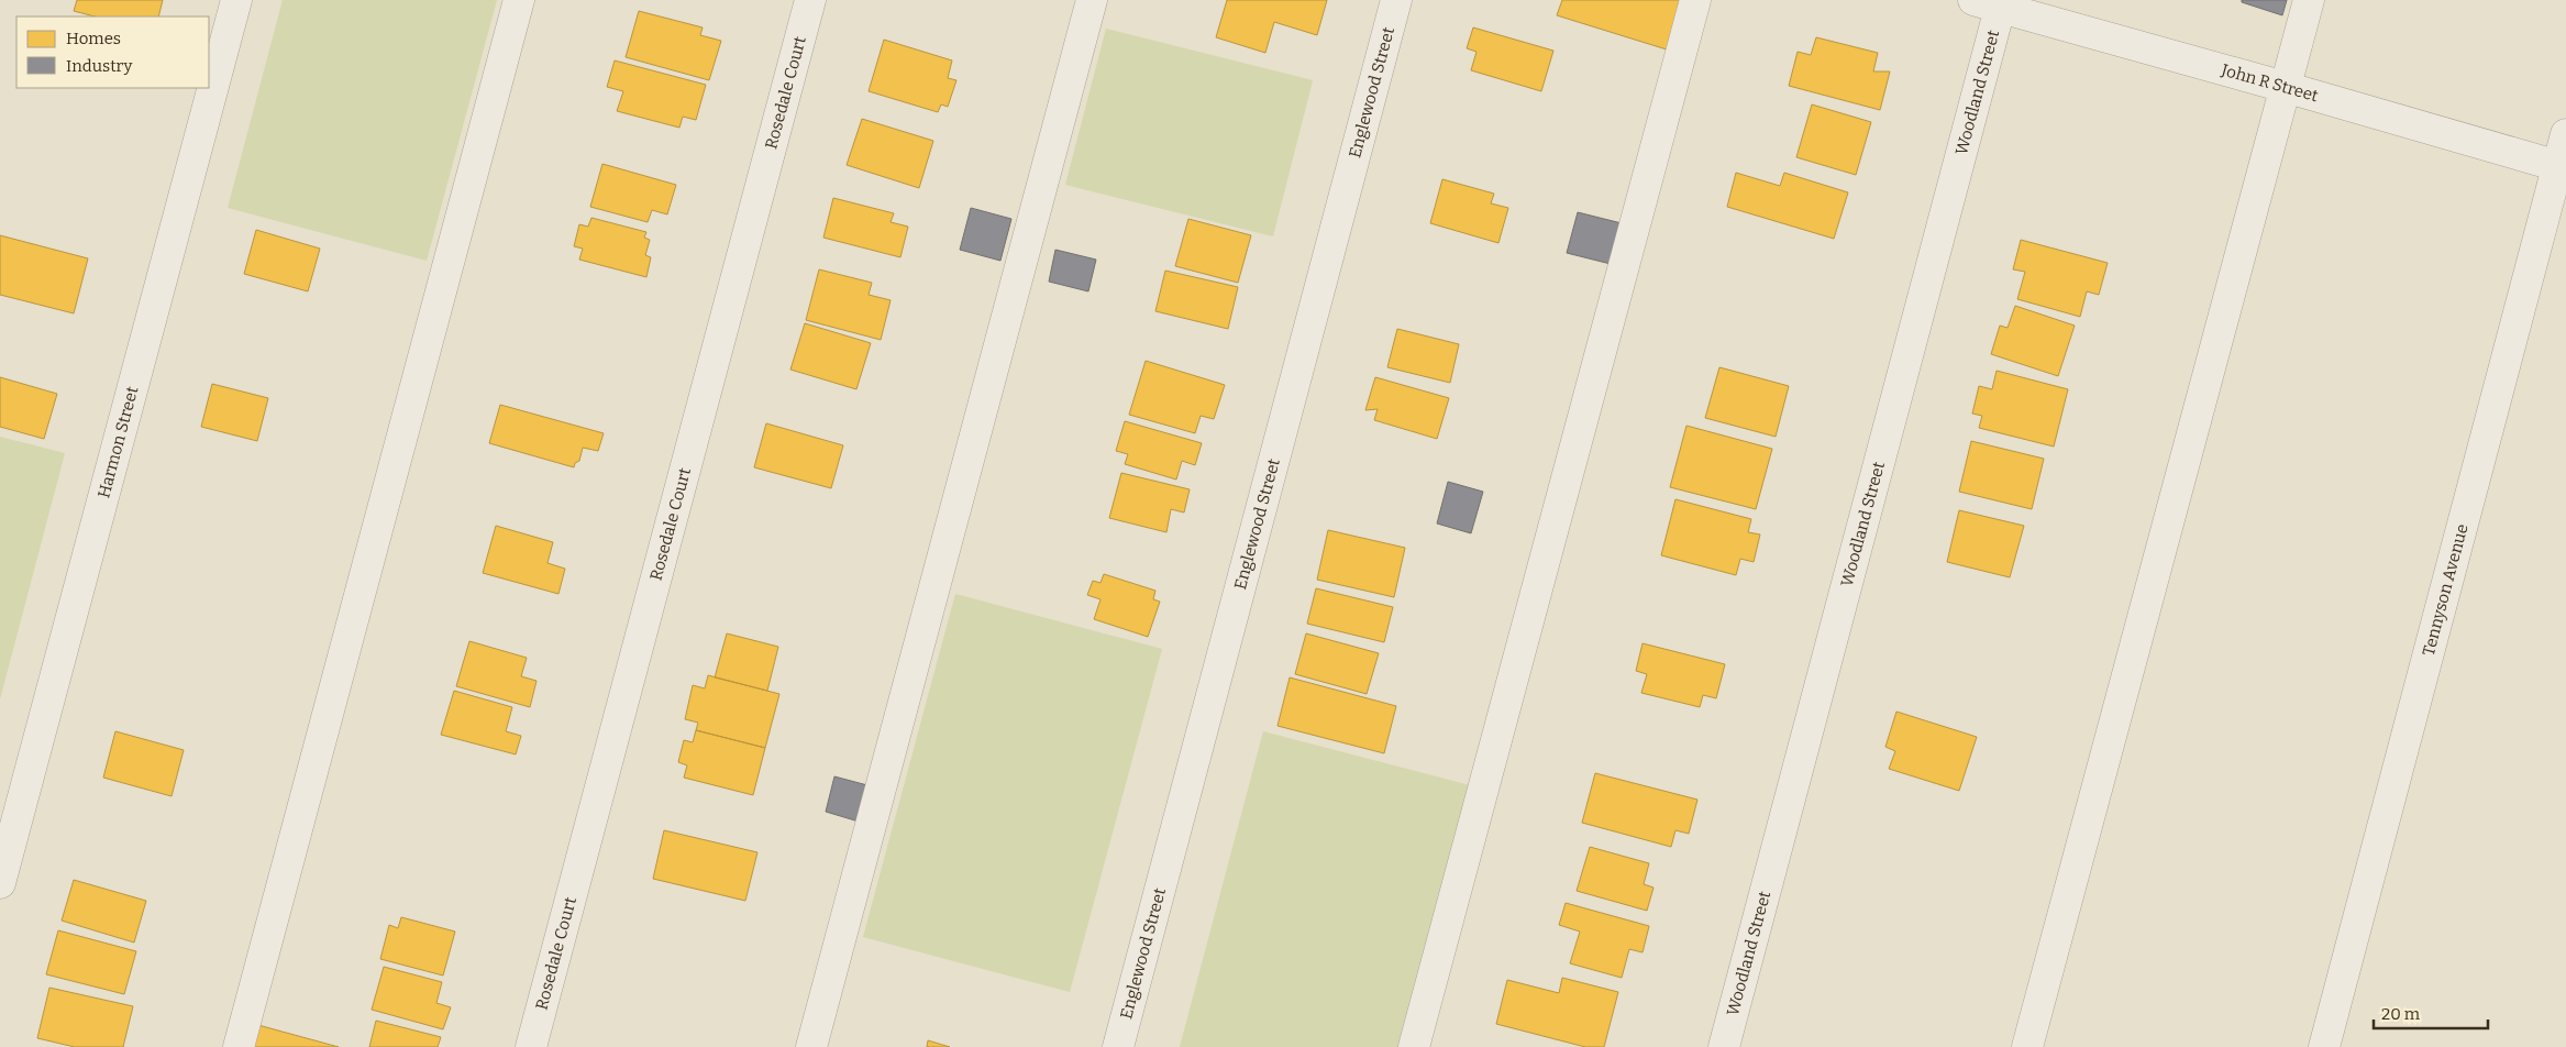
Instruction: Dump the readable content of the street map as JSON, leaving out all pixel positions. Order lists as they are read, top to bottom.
{
  "streets": {
    "street": [
      "John R Street",
      "Rosedale Court",
      "Englewood Street",
      "Woodland Street",
      "Harmon Street",
      "Tennyson Avenue"
    ]
  },
  "crossings": [
    ["John R Street", "Woodland Street"],
    ["John R Street", "Tennyson Avenue"]
  ],
  "legend": ["Homes", "Industry"],
  "scale_bar": "20 m"
}
